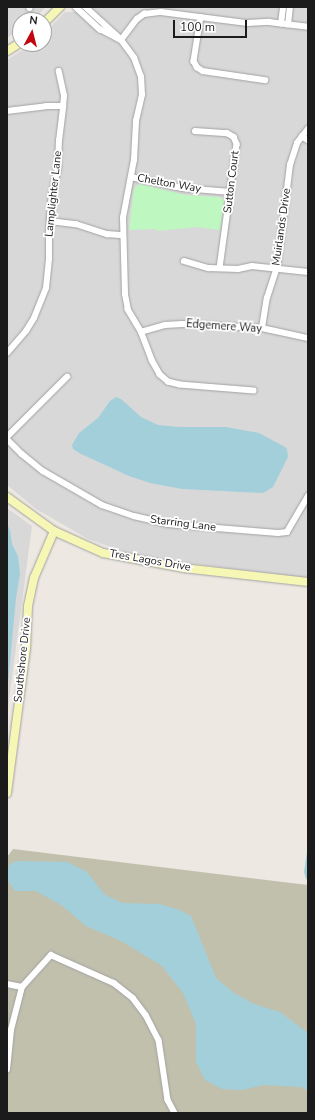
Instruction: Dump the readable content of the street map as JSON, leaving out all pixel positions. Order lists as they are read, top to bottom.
{
  "streets": {
    "street": [
      "Sutton Court",
      "Chelton Way",
      "Lamplighter Lane",
      "Muirlands Drive",
      "Edgemere Way",
      "Starring Lane",
      "Tres Lagos Drive",
      "Southshore Drive"
    ]
  },
  "crossings": [
    ["Sutton Court", "Chelton Way"],
    ["Muirlands Drive", "Edgemere Way"],
    ["Tres Lagos Drive", "Southshore Drive"]
  ],
  "scale_bar": "100 m",
  "north": "top"
}
